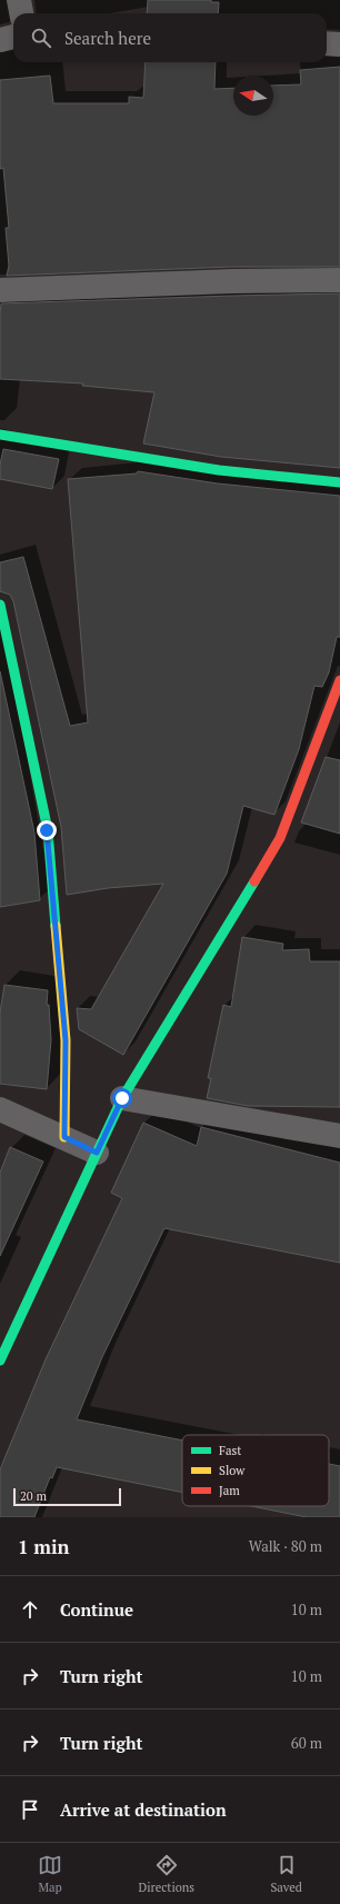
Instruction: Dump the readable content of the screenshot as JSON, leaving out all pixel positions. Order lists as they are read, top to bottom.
{
  "legend": ["Fast", "Slow", "Jam"],
  "scale_bar": "20 m",
  "north": "left",
  "page": {
    "search": "Search here",
    "scale": "20 m",
    "heading": ["1 min", "Walk · 80 m"],
    "list": [
      ["Continue", "10 m"],
      ["Turn right", "10 m"],
      ["Turn right", "60 m"],
      "Arrive at destination"
    ],
    "nav": ["Map", "Directions", "Saved"]
  }
}
